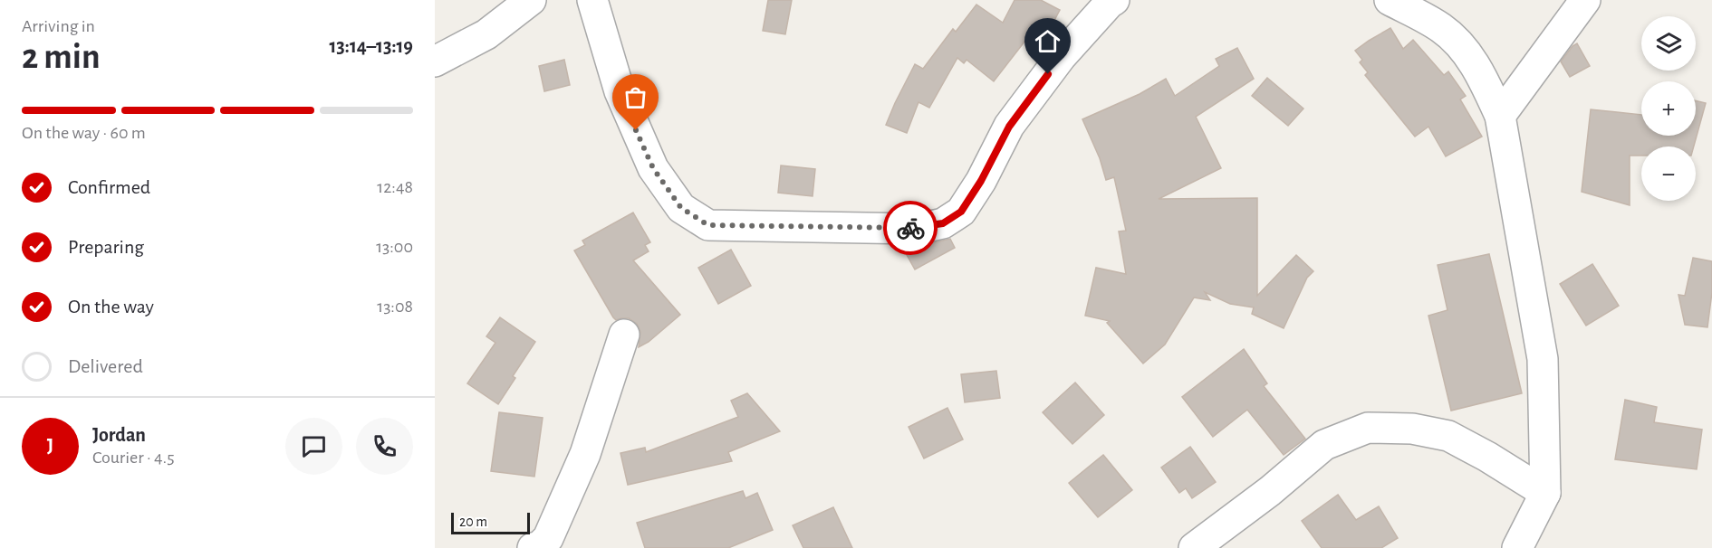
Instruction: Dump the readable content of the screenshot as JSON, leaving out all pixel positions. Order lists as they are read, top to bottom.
{
  "scale_bar": "20 m",
  "page": {
    "heading": ["2 min", "Arriving in", "13:14–13:19"],
    "panel": ["Jordan", "Courier · 4.5"],
    "map_buttons": ["+", "−"],
    "bar": "On the way · 60 m",
    "list": [
      ["Confirmed", "12:48"],
      ["Preparing", "13:00"],
      ["On the way", "13:08"],
      "Delivered"
    ],
    "round": "J",
    "scale": "20 m"
  }
}
